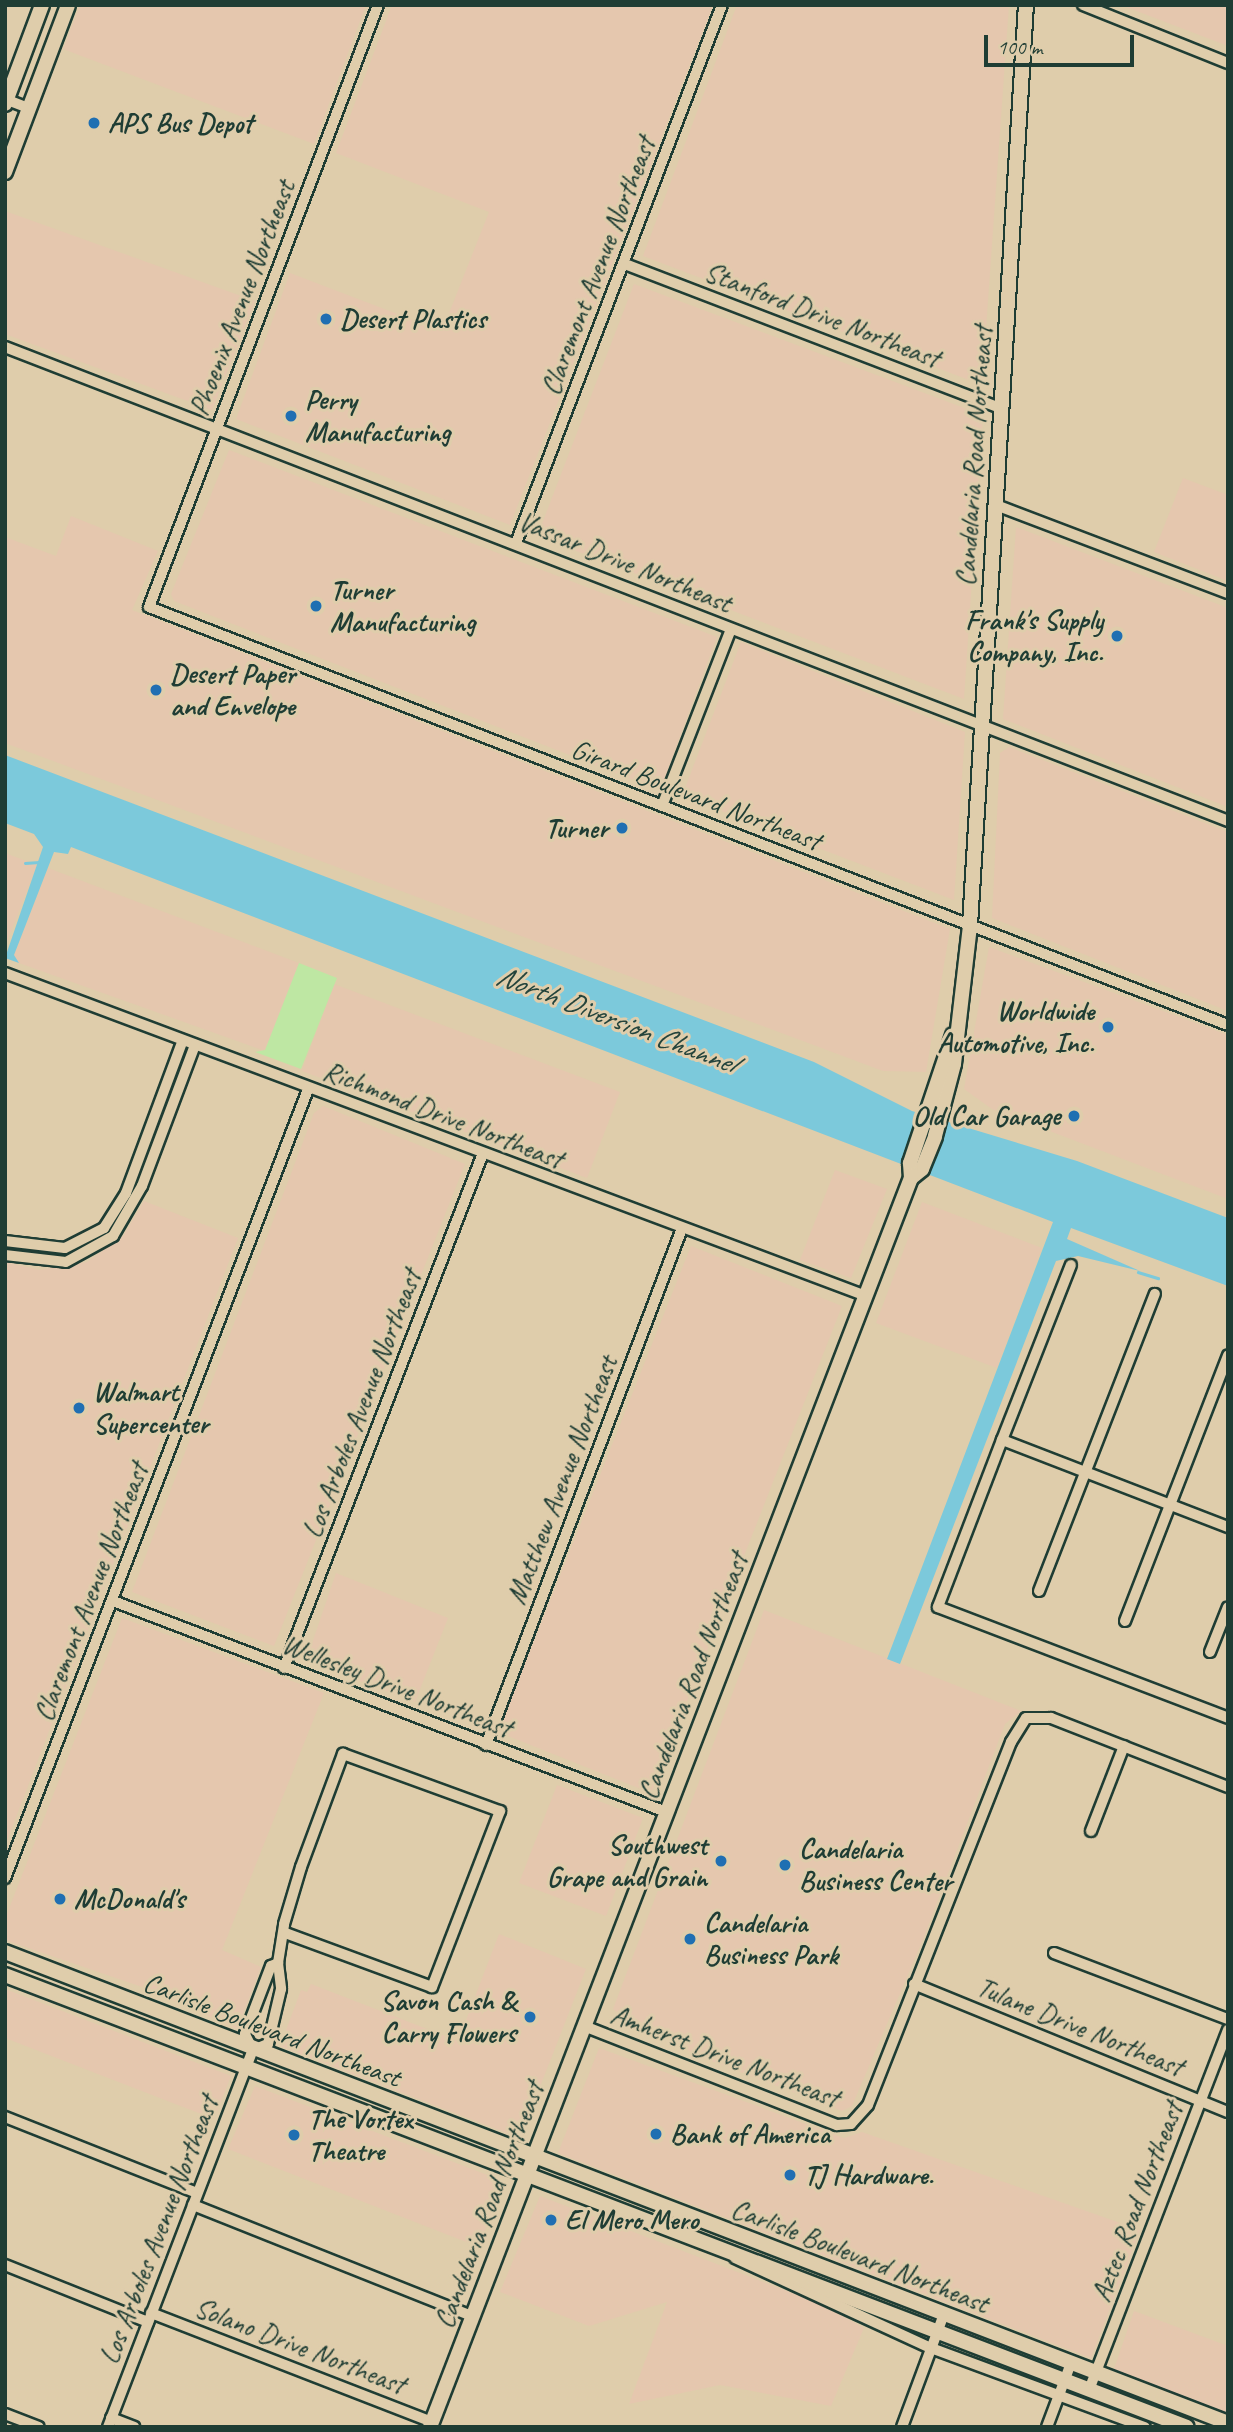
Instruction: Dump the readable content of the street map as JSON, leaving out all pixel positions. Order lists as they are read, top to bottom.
{
  "streets": {
    "main road": ["Candelaria Road Northeast", "Carlisle Boulevard Northeast"],
    "street": [
      "Claremont Avenue Northeast",
      "Phoenix Avenue Northeast",
      "Stanford Drive Northeast",
      "Vassar Drive Northeast",
      "Girard Boulevard Northeast",
      "Richmond Drive Northeast",
      "Los Arboles Avenue Northeast",
      "Matthew Avenue Northeast",
      "Wellesley Drive Northeast",
      "Tulane Drive Northeast",
      "Amherst Drive Northeast",
      "Aztec Road Northeast",
      "Solano Drive Northeast"
    ]
  },
  "crossings": [
    ["Claremont Avenue Northeast", "Stanford Drive Northeast"],
    ["Claremont Avenue Northeast", "Vassar Drive Northeast"],
    ["Claremont Avenue Northeast", "Richmond Drive Northeast"],
    ["Claremont Avenue Northeast", "Wellesley Drive Northeast"],
    ["Phoenix Avenue Northeast", "Vassar Drive Northeast"],
    ["Phoenix Avenue Northeast", "Girard Boulevard Northeast"],
    ["Stanford Drive Northeast", "Candelaria Road Northeast"],
    ["Candelaria Road Northeast", "Vassar Drive Northeast"],
    ["Candelaria Road Northeast", "Girard Boulevard Northeast"],
    ["Candelaria Road Northeast", "Richmond Drive Northeast"],
    ["Candelaria Road Northeast", "Wellesley Drive Northeast"],
    ["Candelaria Road Northeast", "Carlisle Boulevard Northeast"],
    ["Candelaria Road Northeast", "Amherst Drive Northeast"],
    ["Candelaria Road Northeast", "Solano Drive Northeast"],
    ["Richmond Drive Northeast", "Los Arboles Avenue Northeast"],
    ["Richmond Drive Northeast", "Matthew Avenue Northeast"],
    ["Los Arboles Avenue Northeast", "Wellesley Drive Northeast"],
    ["Los Arboles Avenue Northeast", "Carlisle Boulevard Northeast"],
    ["Los Arboles Avenue Northeast", "Solano Drive Northeast"],
    ["Matthew Avenue Northeast", "Wellesley Drive Northeast"],
    ["Tulane Drive Northeast", "Amherst Drive Northeast"],
    ["Tulane Drive Northeast", "Aztec Road Northeast"],
    ["Carlisle Boulevard Northeast", "Aztec Road Northeast"]
  ],
  "water": ["North Diversion Channel"],
  "places": [
    "APS Bus Depot",
    "Desert Plastics",
    "Perry Manufacturing",
    "Turner Manufacturing",
    "Frank's Supply Company, Inc.",
    "Desert Paper and Envelope",
    "Turner",
    "Worldwide Automotive, Inc.",
    "Old Car Garage",
    "Walmart Supercenter",
    "Southwest Grape and Grain",
    "Candelaria Business Center",
    "McDonald's",
    "Candelaria Business Park",
    "Savon Cash & Carry Flowers",
    "Bank of America",
    "The Vortex Theatre",
    "TJ Hardware.",
    "El Mero Mero"
  ],
  "scale_bar": "100 m"
}
